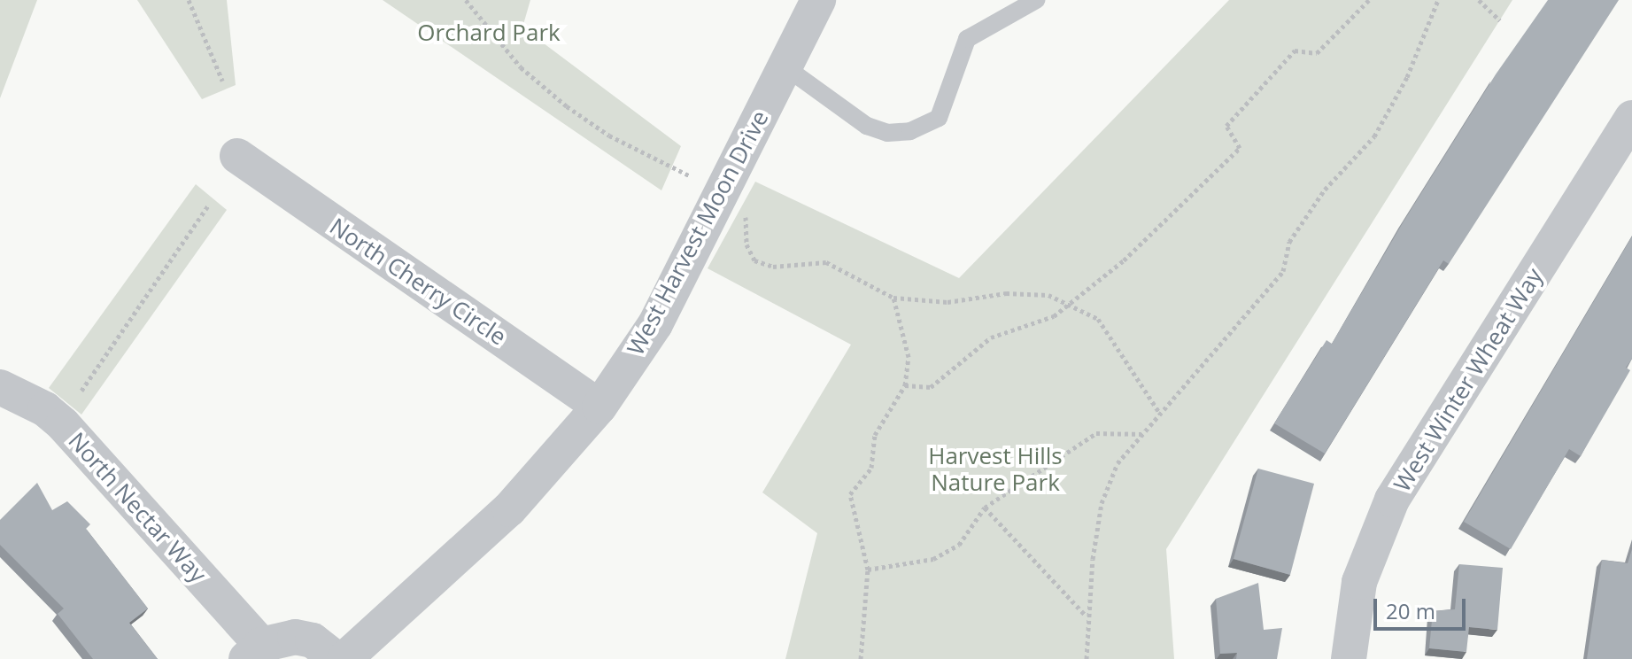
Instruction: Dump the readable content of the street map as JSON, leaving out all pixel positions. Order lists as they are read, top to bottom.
{
  "streets": {
    "street": [
      "West Harvest Moon Drive",
      "North Cherry Circle",
      "West Winter Wheat Way",
      "North Nectar Way"
    ]
  },
  "crossings": [
    ["West Harvest Moon Drive", "North Cherry Circle"]
  ],
  "parks": ["Orchard Park", "Harvest Hills Nature Park"],
  "scale_bar": "20 m"
}
